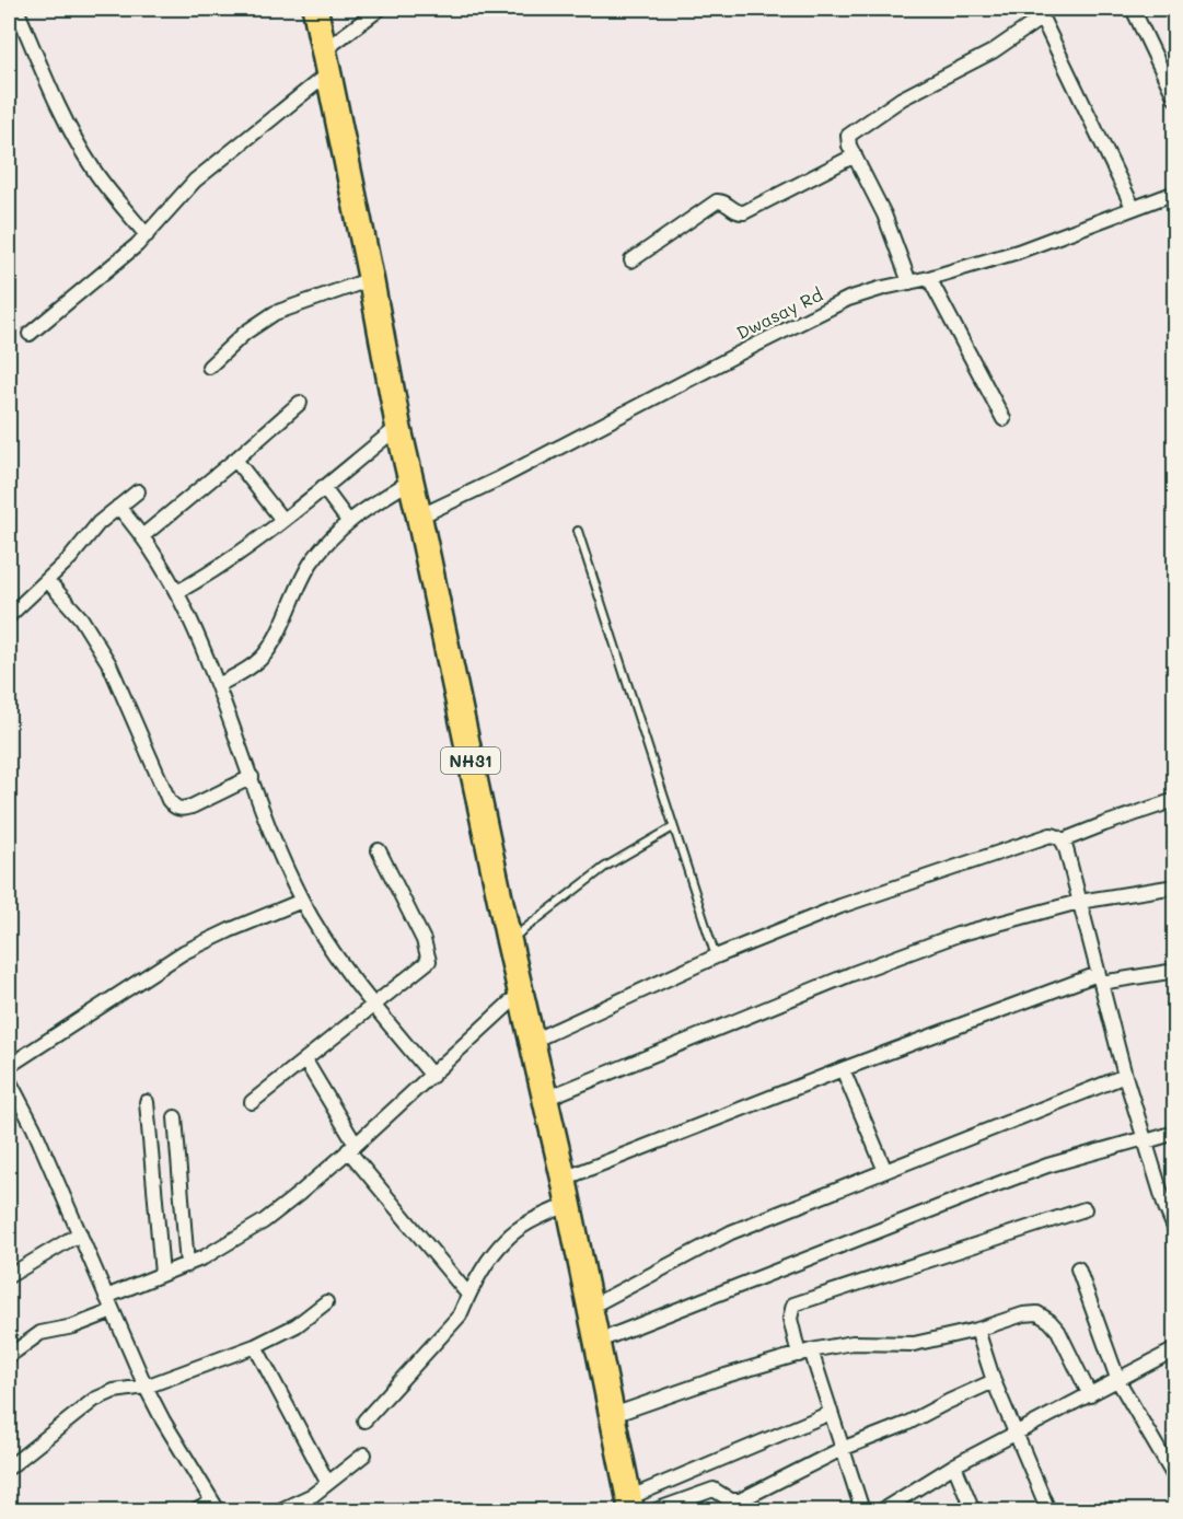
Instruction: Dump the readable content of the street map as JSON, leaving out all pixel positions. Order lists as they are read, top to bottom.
{
  "streets": {
    "highway": ["NH31"],
    "street": ["Dwasay Rd"]
  },
  "crossings": [
    ["Dwasay Rd", "NH31"]
  ]
}
